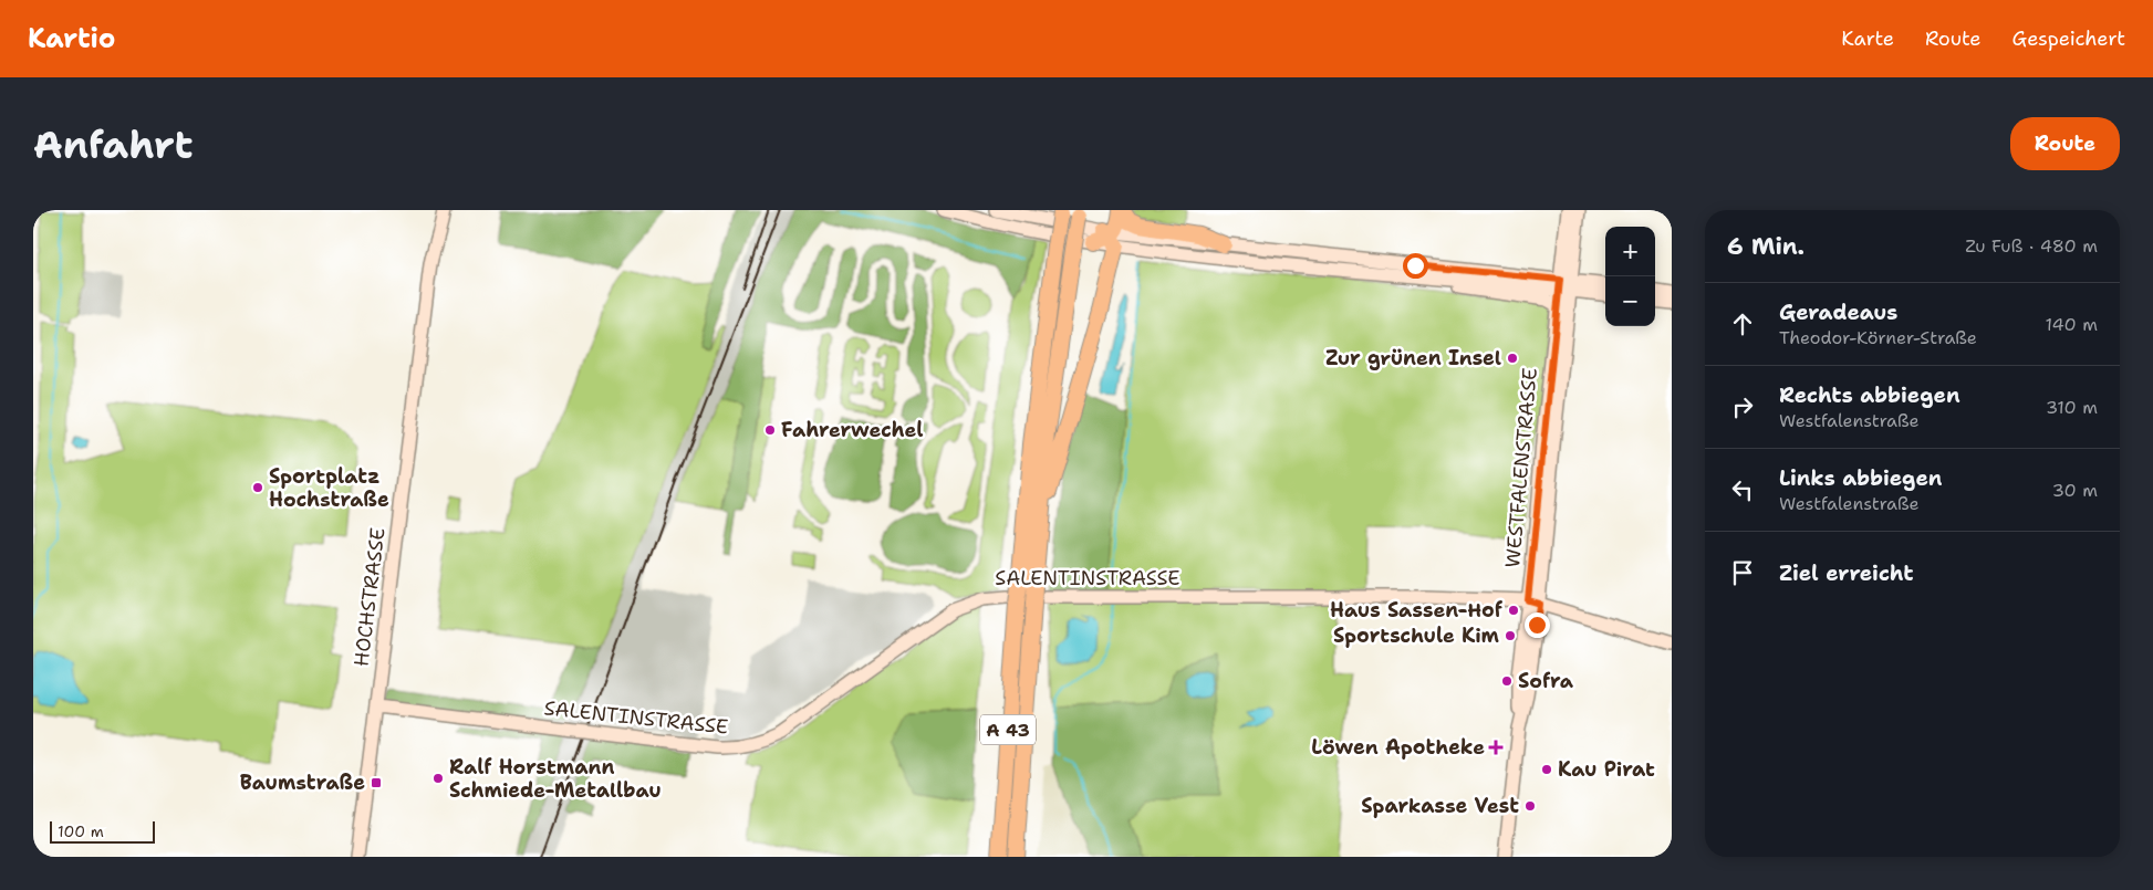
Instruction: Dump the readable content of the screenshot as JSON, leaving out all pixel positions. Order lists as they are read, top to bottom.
{
  "streets": {
    "highway": ["A 43"],
    "main road": ["WESTFALENSTRASSE", "SALENTINSTRASSE", "HOCHSTRASSE"]
  },
  "crossings": [
    ["WESTFALENSTRASSE", "SALENTINSTRASSE"],
    ["SALENTINSTRASSE", "HOCHSTRASSE"]
  ],
  "places": {
    "other": [
      "Zur grünen Insel",
      "Fahrerwechel",
      "Sportplatz Hochstraße",
      "Haus Sassen-Hof",
      "Sportschule Kim",
      "Sofra",
      "Kau Pirat",
      "Ralf Horstmann Schmiede-Metallbau",
      "Sparkasse Vest"
    ],
    "health": ["Löwen Apotheke"],
    "transit": ["Baumstraße"]
  },
  "scale_bar": "100 m",
  "page": {
    "header": "Kartio",
    "nav": ["Karte", "Route", "Gespeichert"],
    "buttons": "Route",
    "title": "Anfahrt",
    "heading": ["6 Min.", "Zu Fuß · 480 m"],
    "map_buttons": ["+", "−"],
    "list": [
      ["Geradeaus", "Theodor-Körner-Straße", "140 m"],
      ["Rechts abbiegen", "Westfalenstraße", "310 m"],
      ["Links abbiegen", "Westfalenstraße", "30 m"],
      "Ziel erreicht"
    ],
    "scale": "100 m"
  }
}
